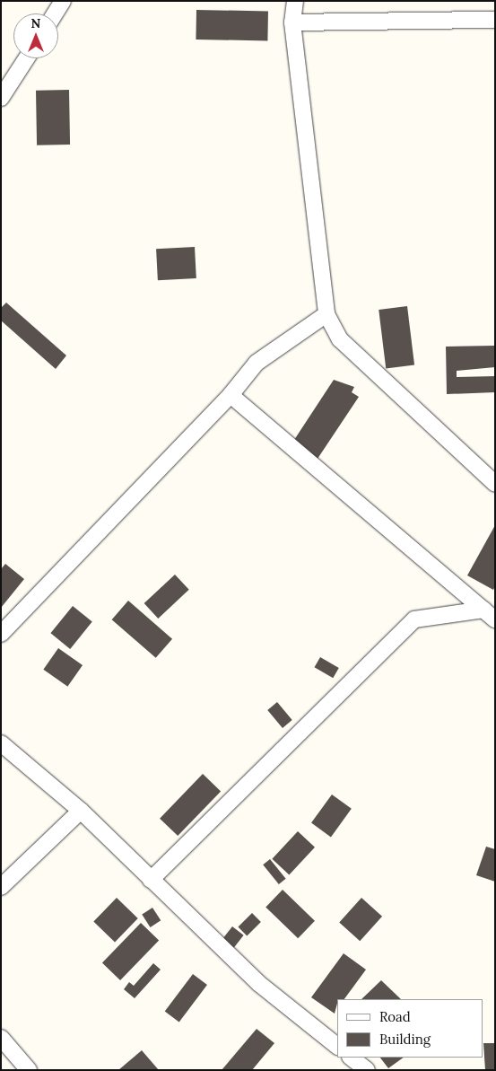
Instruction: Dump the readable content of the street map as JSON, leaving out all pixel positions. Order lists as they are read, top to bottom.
{
  "legend": ["Road", "Building"],
  "north": "top"
}
